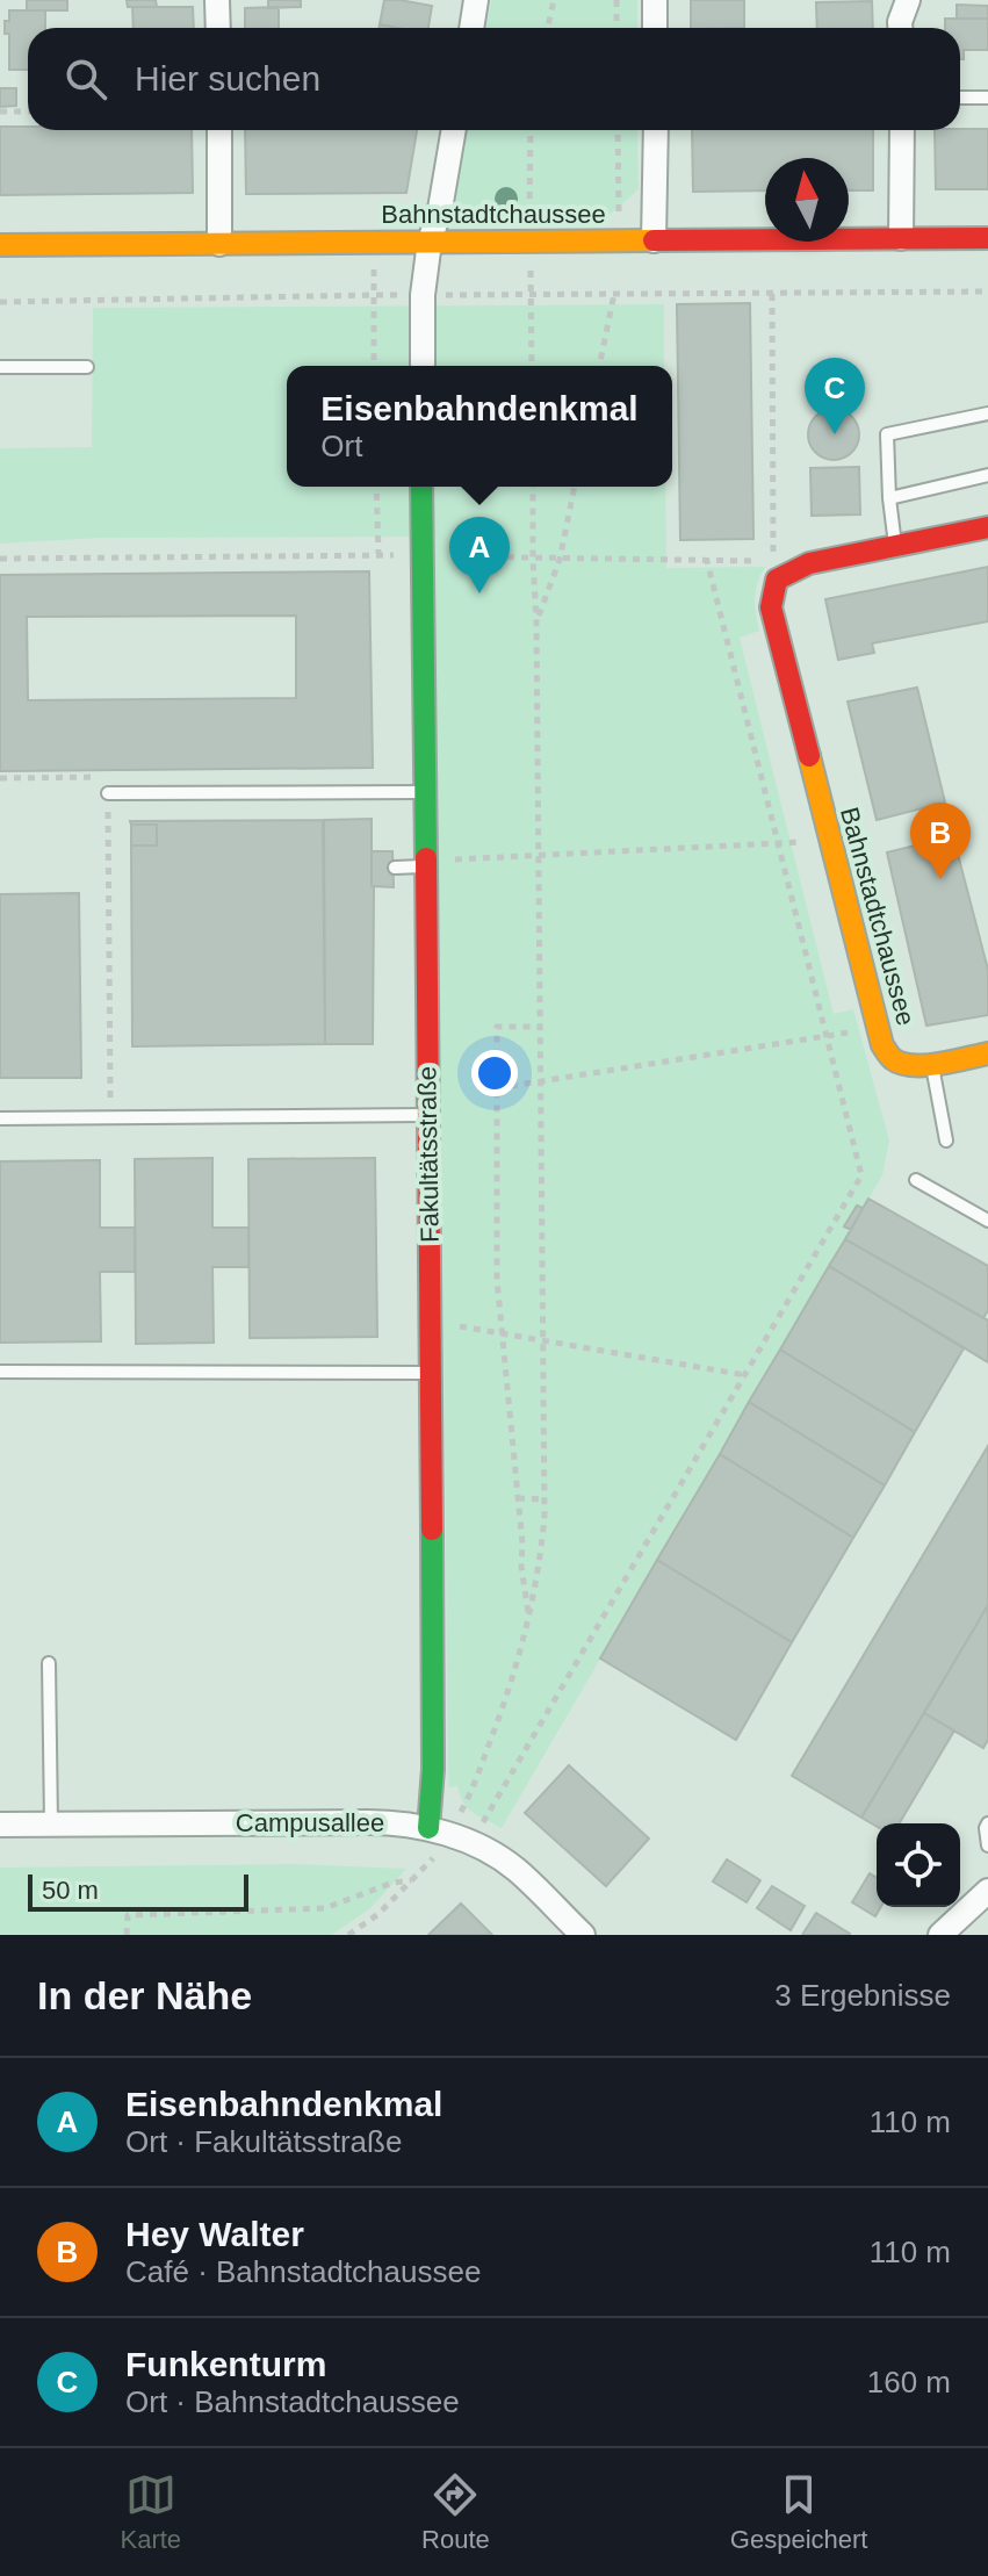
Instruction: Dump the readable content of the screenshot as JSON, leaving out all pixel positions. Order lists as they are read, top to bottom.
{
  "streets": {
    "street": ["Bahnstadtchaussee", "Fakultätsstraße", "Campusallee"]
  },
  "crossings": [
    ["Fakultätsstraße", "Campusallee"]
  ],
  "scale_bar": "50 m",
  "north": "top",
  "page": {
    "search": "Hier suchen",
    "pins": ["C", "A", "B"],
    "popup": ["Eisenbahndenkmal", "Ort"],
    "scale": "50 m",
    "heading": ["In der Nähe", "3 Ergebnisse"],
    "list": [
      {
        "mark": "A",
        "name": "Eisenbahndenkmal",
        "note": "Ort · Fakultätsstraße",
        "value": "110 m"
      },
      {
        "mark": "B",
        "name": "Hey Walter",
        "note": "Café · Bahnstadtchaussee",
        "value": "110 m"
      },
      {
        "mark": "C",
        "name": "Funkenturm",
        "note": "Ort · Bahnstadtchaussee",
        "value": "160 m"
      }
    ],
    "nav": ["Karte", "Route", "Gespeichert"]
  }
}
